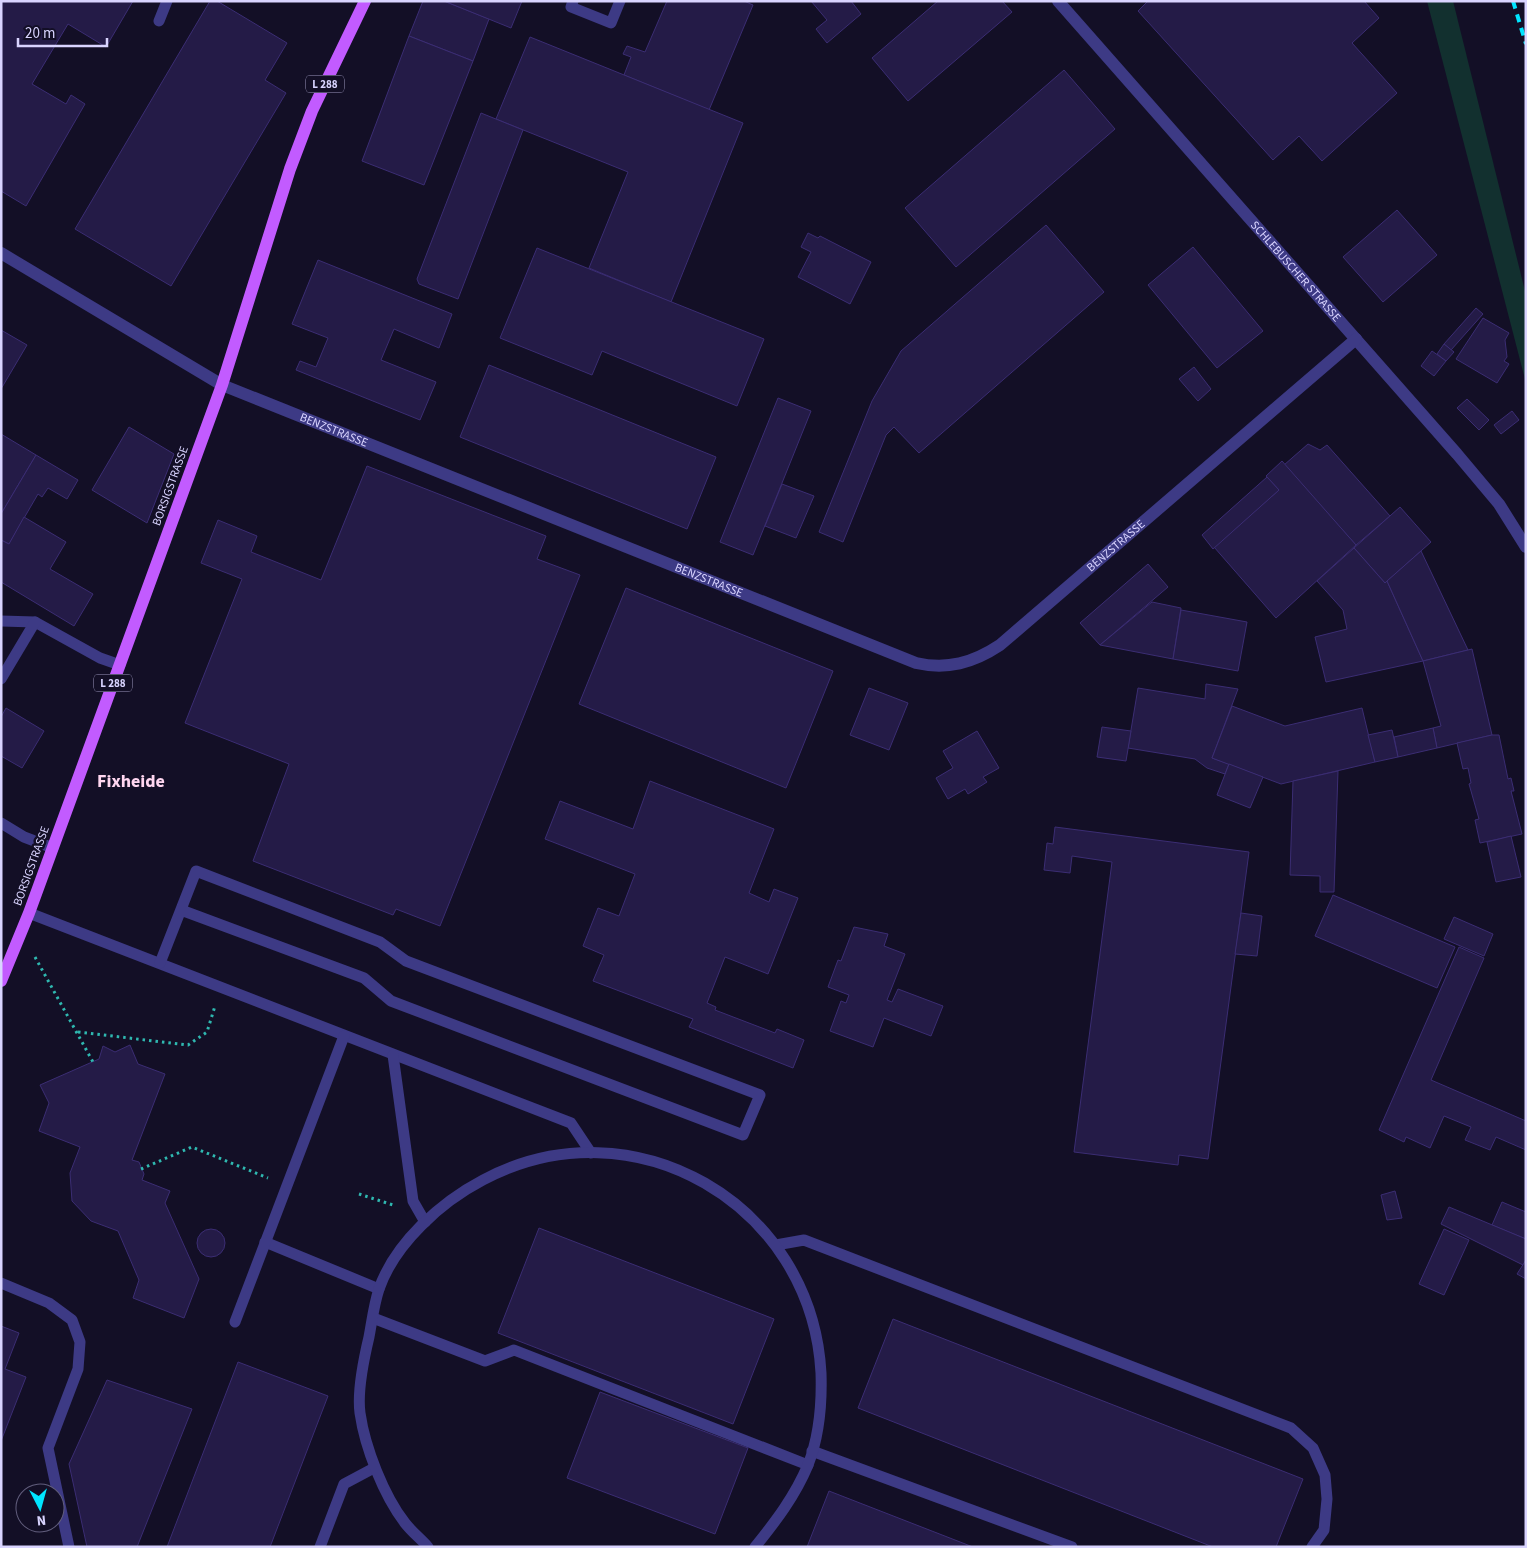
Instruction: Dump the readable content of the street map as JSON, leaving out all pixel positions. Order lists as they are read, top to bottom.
{
  "streets": {
    "main road": ["L 288", "BORSIGSTRASSE"],
    "street": ["SCHLEBUSCHER STRASSE", "BENZSTRASSE"]
  },
  "crossings": [
    ["SCHLEBUSCHER STRASSE", "BENZSTRASSE"],
    ["BENZSTRASSE", "BORSIGSTRASSE"]
  ],
  "districts": ["Fixheide"],
  "scale_bar": "20 m",
  "north": "bottom"
}
